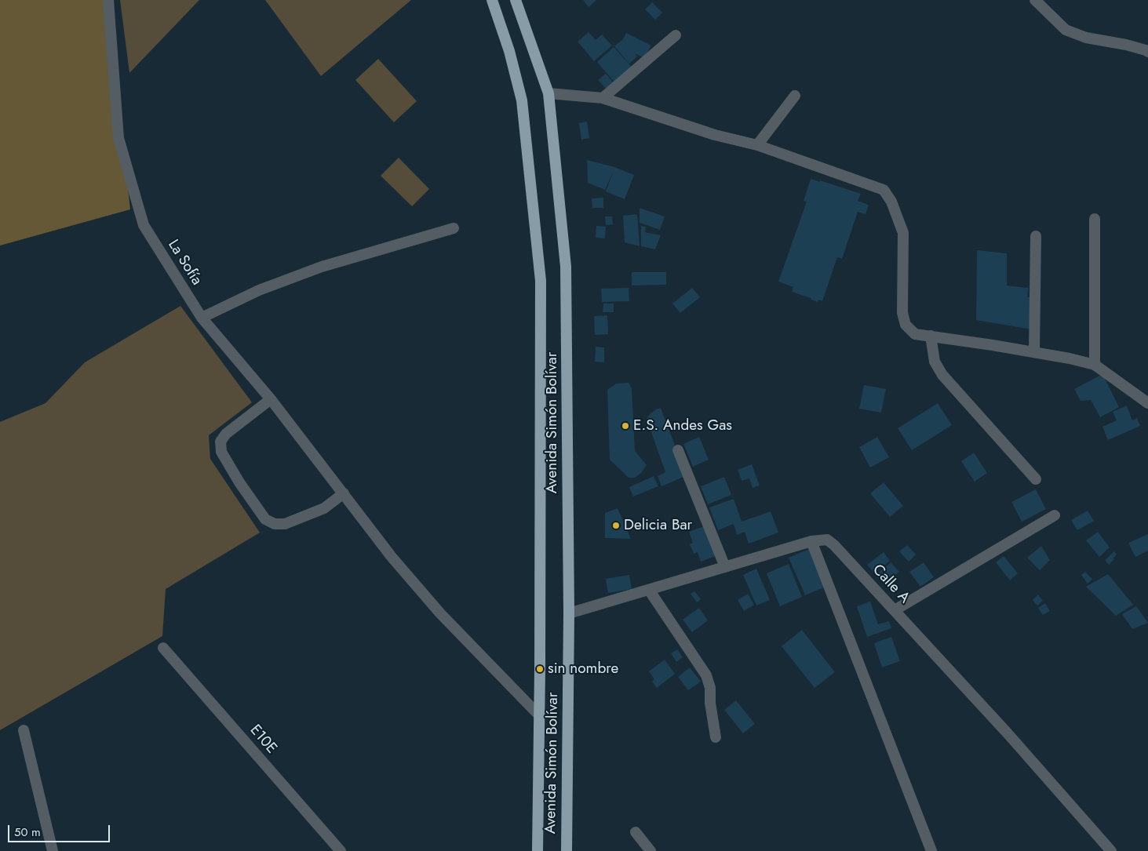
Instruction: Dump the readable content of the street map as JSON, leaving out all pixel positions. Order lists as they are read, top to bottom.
{
  "streets": {
    "highway": ["Avenida Simón Bolívar"],
    "street": ["La Sofía", "Calle A", "E10E"]
  },
  "crossings": [
    ["La Sofía", "Avenida Simón Bolívar"],
    ["Avenida Simón Bolívar", "Calle A"]
  ],
  "places": ["E.S. Andes Gas", "Delicia Bar", "sin nombre"],
  "scale_bar": "50 m"
}
